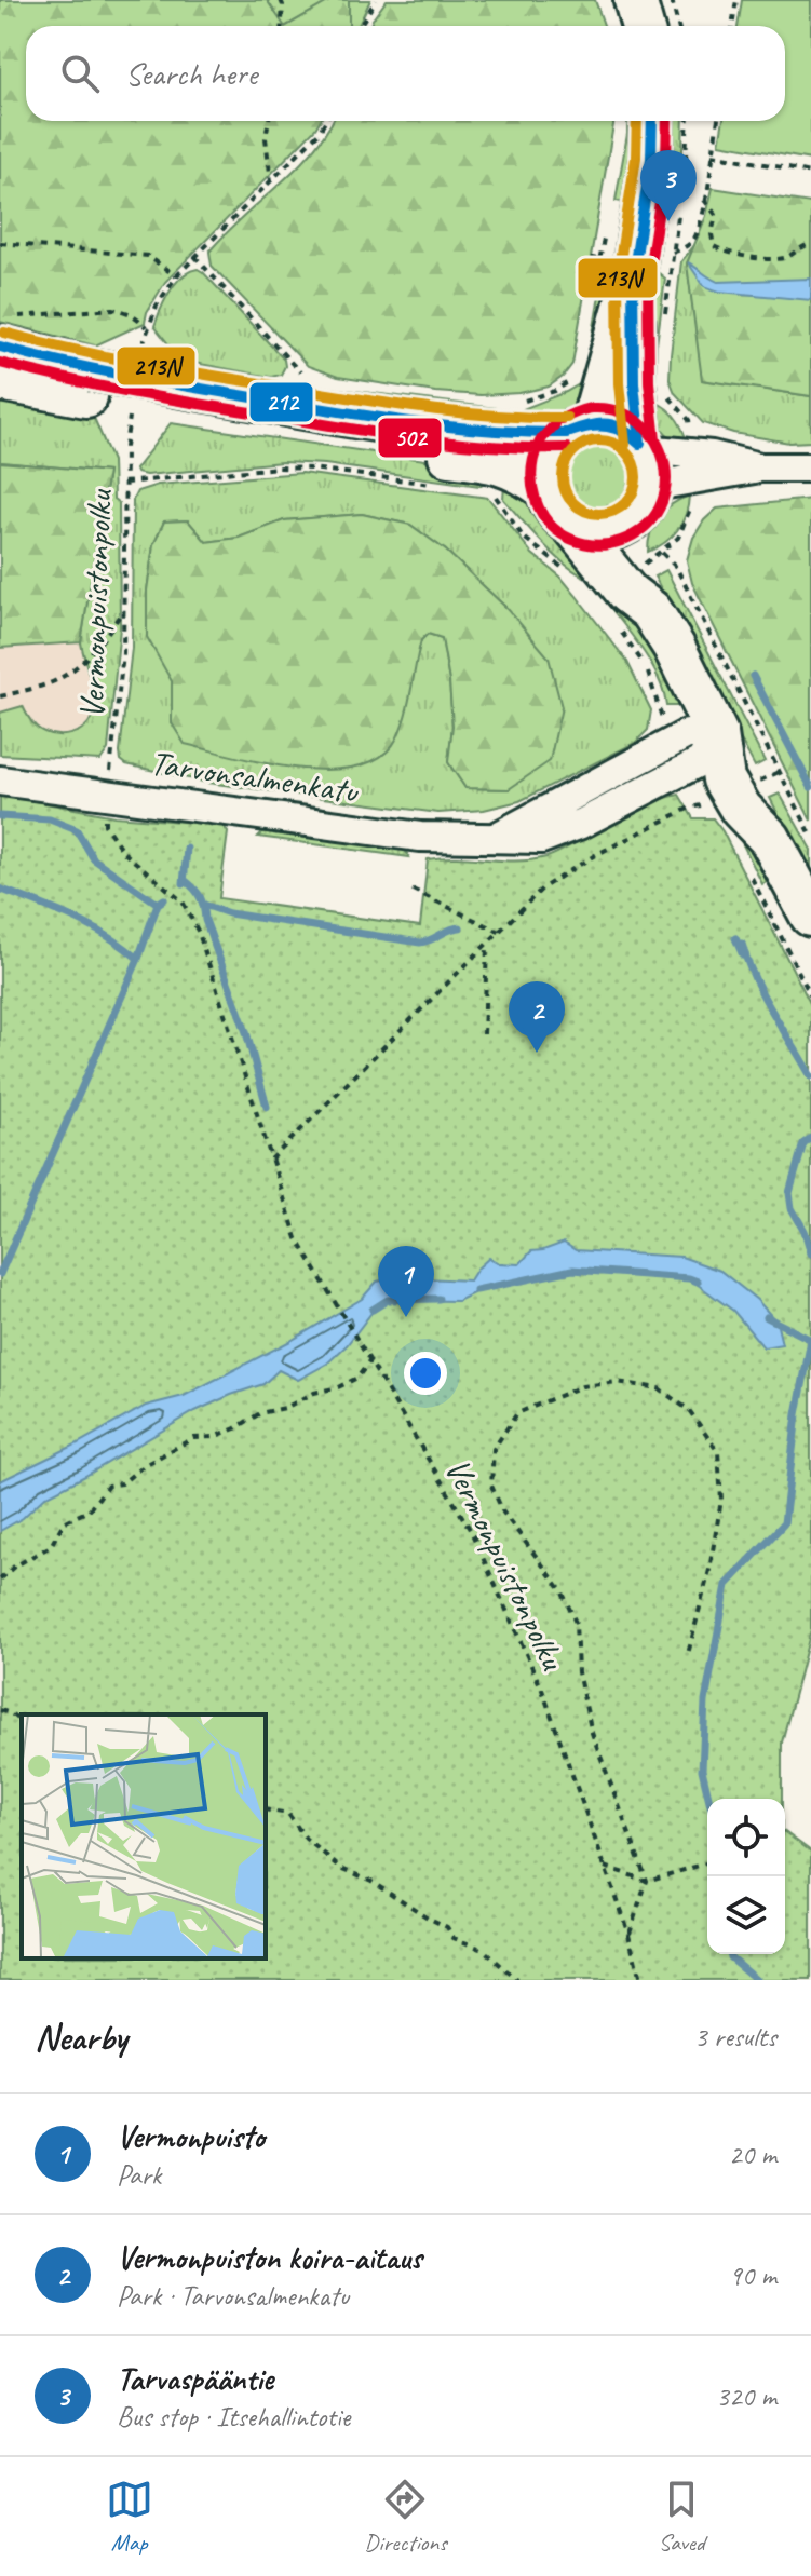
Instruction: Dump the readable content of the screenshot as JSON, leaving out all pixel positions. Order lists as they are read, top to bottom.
{
  "streets": {
    "street": ["Tarvonsalmenkatu"],
    "path": ["Vermonpuistonpolku"]
  },
  "crossings": [
    ["Vermonpuistonpolku", "Tarvonsalmenkatu"]
  ],
  "lines": ["transit line 212", "transit line 502", "transit line 213N"],
  "page": {
    "search": "Search here",
    "pins": ["3", "2", "1"],
    "heading": ["Nearby", "3 results"],
    "list": [
      {
        "mark": "1",
        "name": "Vermonpuisto",
        "note": "Park",
        "value": "20 m"
      },
      {
        "mark": "2",
        "name": "Vermonpuiston koira-aitaus",
        "note": "Park · Tarvonsalmenkatu",
        "value": "90 m"
      },
      {
        "mark": "3",
        "name": "Tarvaspääntie",
        "note": "Bus stop · Itsehallintotie",
        "value": "320 m"
      }
    ],
    "nav": ["Map", "Directions", "Saved"]
  }
}
